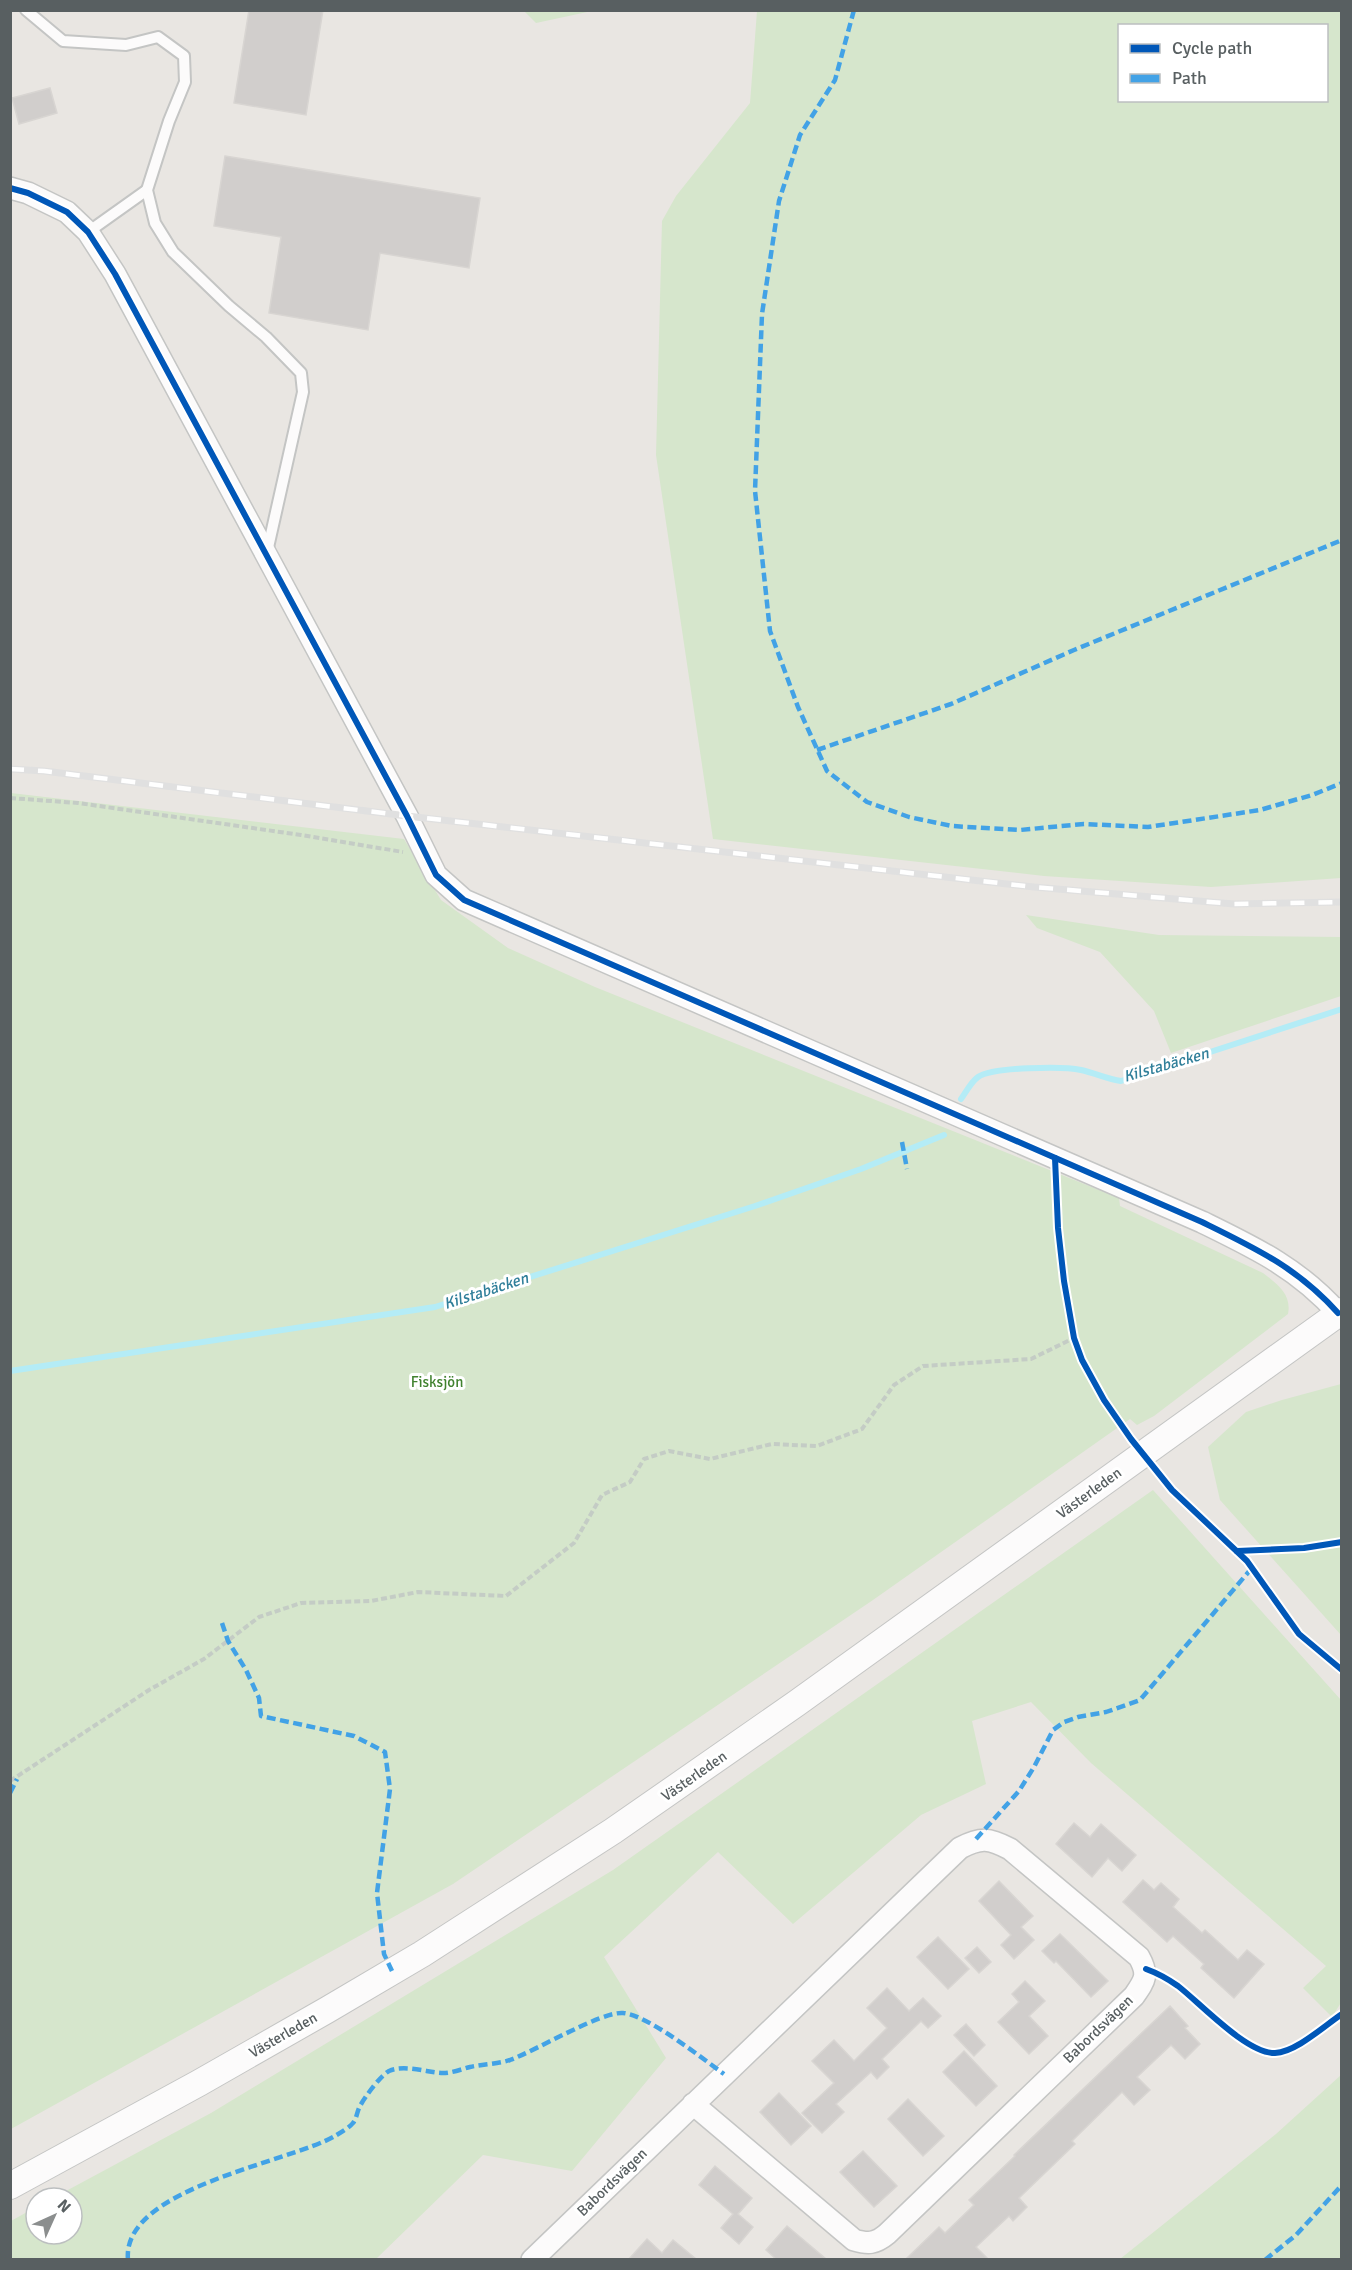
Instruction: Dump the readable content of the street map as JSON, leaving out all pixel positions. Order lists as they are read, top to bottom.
{
  "streets": {
    "street": ["Västerleden", "Babordsvägen"]
  },
  "water": ["Kilstabäcken"],
  "parks": ["Fisksjön"],
  "legend": ["Cycle path", "Path"],
  "north": "top right"
}
